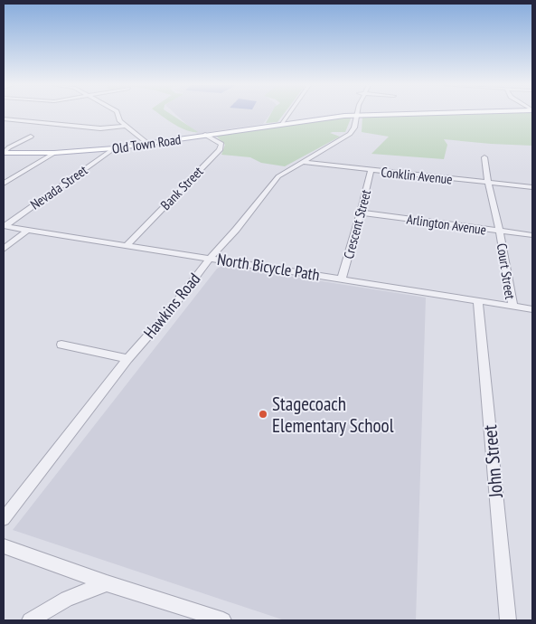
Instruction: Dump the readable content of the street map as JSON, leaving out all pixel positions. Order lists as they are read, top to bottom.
{
  "streets": {
    "main road": ["Old Town Road"],
    "street": [
      "Conklin Avenue",
      "Nevada Street",
      "Bank Street",
      "Crescent Street",
      "Arlington Avenue",
      "North Bicycle Path",
      "Court Street",
      "Hawkins Road",
      "John Street"
    ]
  },
  "crossings": [
    ["Old Town Road", "Nevada Street"],
    ["Old Town Road", "Bank Street"],
    ["Old Town Road", "Hawkins Road"],
    ["Conklin Avenue", "Crescent Street"],
    ["Conklin Avenue", "Court Street"],
    ["Conklin Avenue", "Hawkins Road"],
    ["Nevada Street", "North Bicycle Path"],
    ["Bank Street", "North Bicycle Path"],
    ["Crescent Street", "Arlington Avenue"],
    ["Crescent Street", "North Bicycle Path"],
    ["Arlington Avenue", "Court Street"],
    ["North Bicycle Path", "Court Street"],
    ["North Bicycle Path", "Hawkins Road"],
    ["North Bicycle Path", "John Street"]
  ],
  "places": ["Stagecoach Elementary School"]
}
